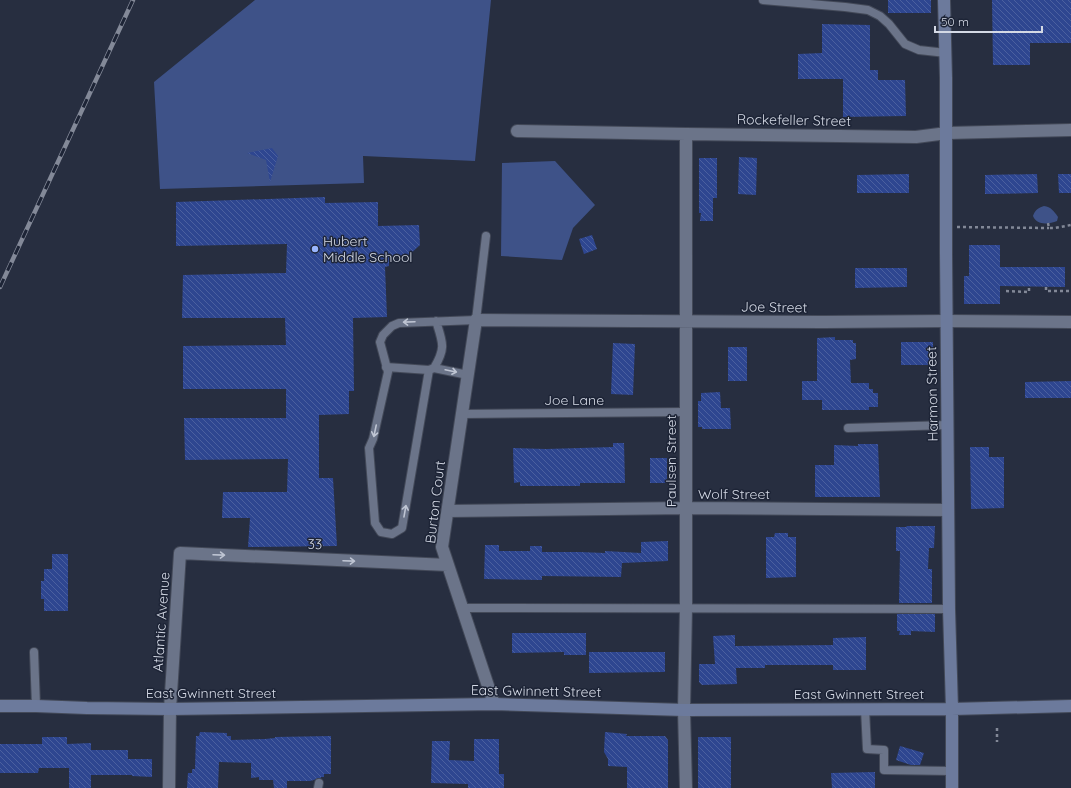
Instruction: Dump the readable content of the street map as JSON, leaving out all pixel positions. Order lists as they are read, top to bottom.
{
  "streets": {
    "main road": ["Harmon Street", "East Gwinnett Street"],
    "street": [
      "Rockefeller Street",
      "Joe Street",
      "Paulsen Street",
      "Wolf Street",
      "Burton Court",
      "33",
      "Atlantic Avenue"
    ],
    "lane": ["Joe Lane"]
  },
  "crossings": [
    ["Rockefeller Street", "Harmon Street"],
    ["Rockefeller Street", "Paulsen Street"],
    ["Joe Street", "Harmon Street"],
    ["Joe Street", "Paulsen Street"],
    ["Joe Street", "Burton Court"],
    ["Harmon Street", "Wolf Street"],
    ["Harmon Street", "East Gwinnett Street"],
    ["Joe Lane", "Paulsen Street"],
    ["Joe Lane", "Burton Court"],
    ["Paulsen Street", "Wolf Street"],
    ["Paulsen Street", "East Gwinnett Street"],
    ["Wolf Street", "Burton Court"],
    ["Burton Court", "33"],
    ["Burton Court", "East Gwinnett Street"],
    ["33", "Atlantic Avenue"],
    ["Atlantic Avenue", "East Gwinnett Street"]
  ],
  "one_way": ["33"],
  "places": ["Hubert Middle School"],
  "scale_bar": "50 m"
}
